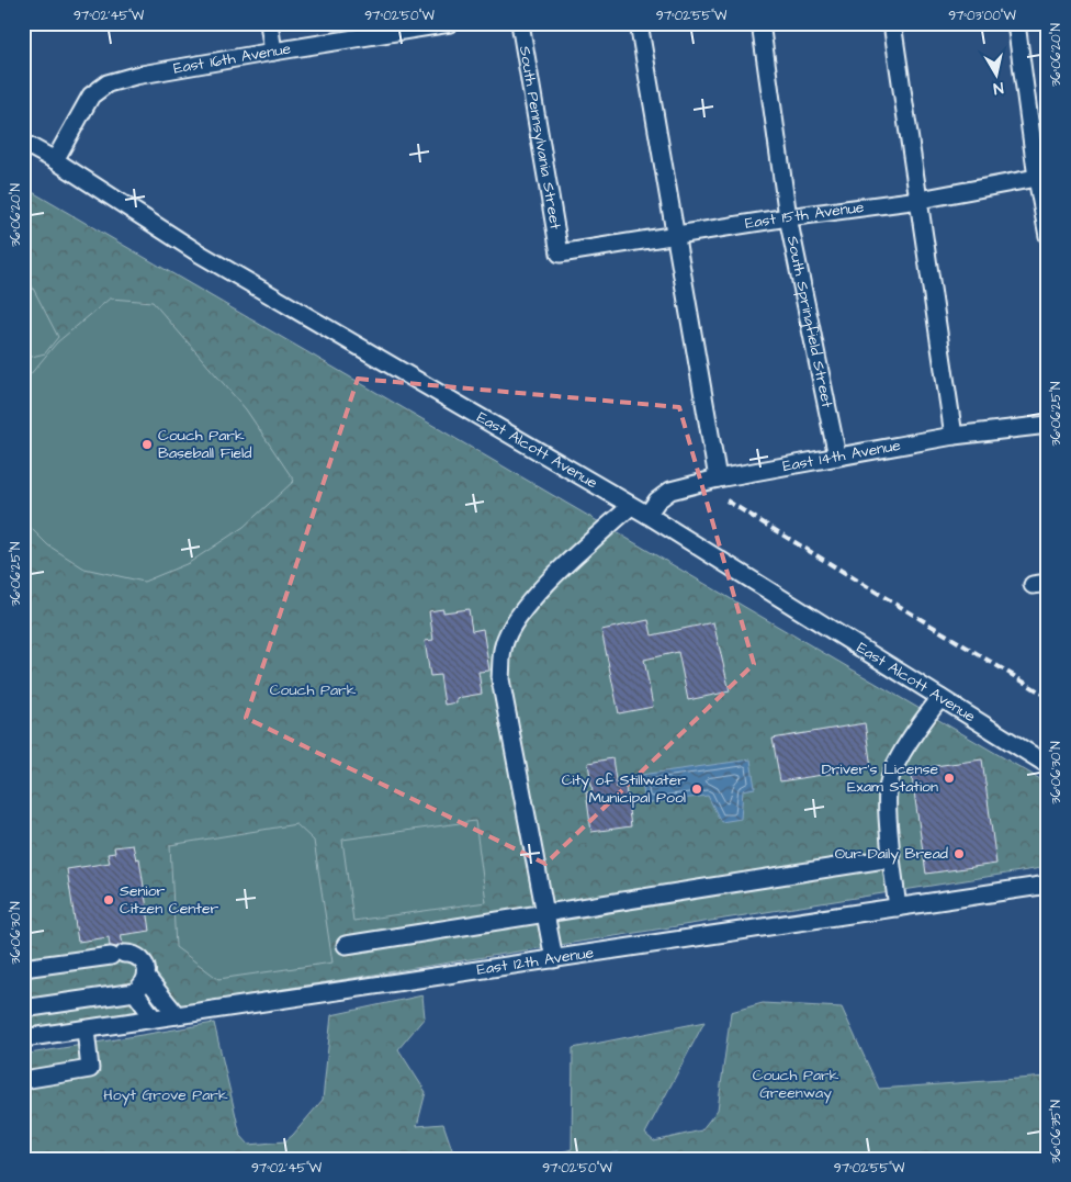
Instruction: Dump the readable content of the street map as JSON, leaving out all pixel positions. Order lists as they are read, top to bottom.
{
  "streets": {
    "street": [
      "East 16th Avenue",
      "South Pennsylvania Street",
      "East 15th Avenue",
      "South Springfield Street",
      "East Alcott Avenue",
      "East 14th Avenue",
      "East 12th Avenue"
    ]
  },
  "crossings": [
    ["East 16th Avenue", "East Alcott Avenue"],
    ["South Pennsylvania Street", "East 15th Avenue"],
    ["East 15th Avenue", "South Springfield Street"],
    ["South Springfield Street", "East 14th Avenue"],
    ["East Alcott Avenue", "East 14th Avenue"]
  ],
  "parks": ["Couch Park", "Couch Park Greenway", "Hoyt Grove Park"],
  "places": [
    "Couch Park Baseball Field",
    "Driver's License Exam Station",
    "City of Stillwater Municipal Pool",
    "Our Daily Bread",
    "Senior Citzen Center"
  ],
  "north": "bottom",
  "coordinates": [
    "97°02'45\"W",
    "97°02'50\"W",
    "97°02'55\"W",
    "97°03'00\"W",
    "36°06'20\"N",
    "36°06'25\"N",
    "36°06'30\"N",
    "36°06'35\"N"
  ]
}
